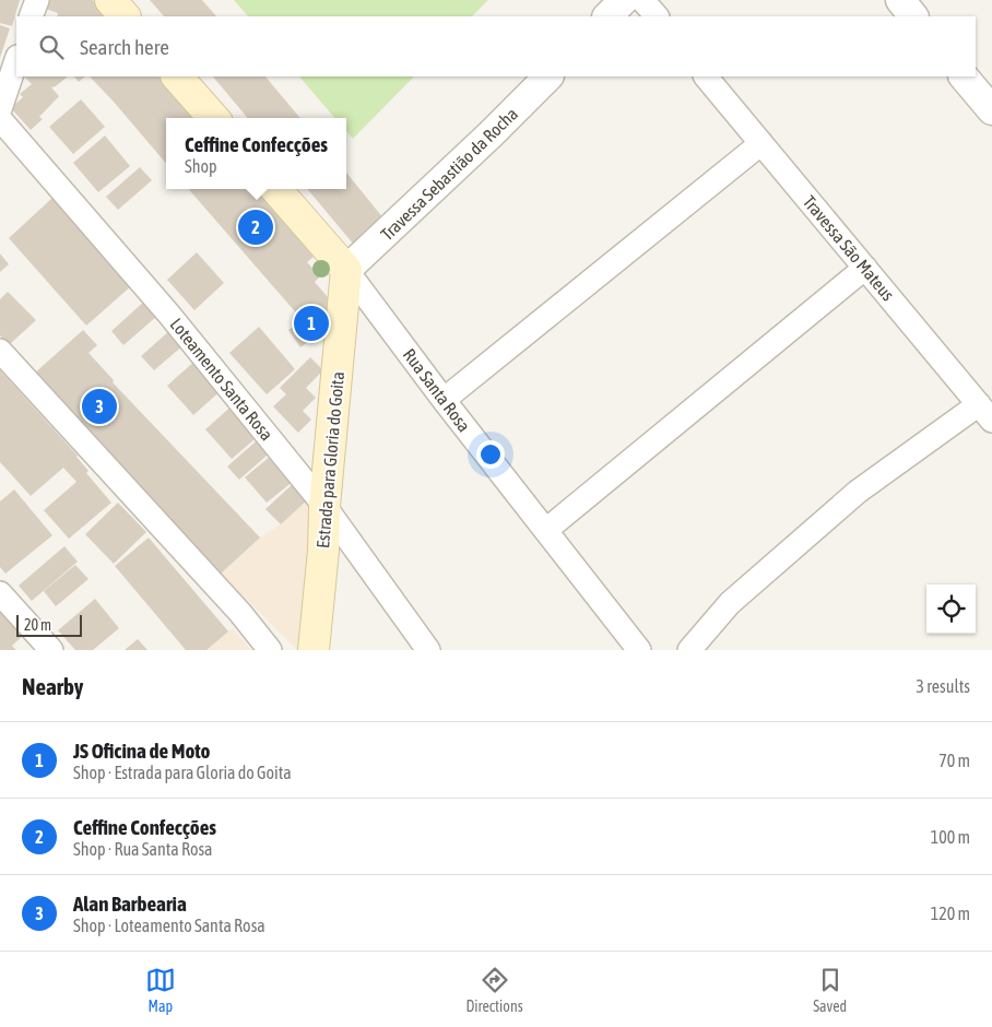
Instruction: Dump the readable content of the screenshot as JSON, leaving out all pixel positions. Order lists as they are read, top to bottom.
{
  "streets": {
    "main road": ["Rua Santa Rosa", "Estrada para Gloria do Goita"],
    "street": ["Travessa Sebastião da Rocha", "Travessa São Mateus", "Loteamento Santa Rosa"]
  },
  "crossings": [
    ["Travessa Sebastião da Rocha", "Rua Santa Rosa"],
    ["Travessa Sebastião da Rocha", "Estrada para Gloria do Goita"],
    ["Loteamento Santa Rosa", "Estrada para Gloria do Goita"],
    ["Rua Santa Rosa", "Estrada para Gloria do Goita"]
  ],
  "scale_bar": "20 m",
  "page": {
    "search": "Search here",
    "popup": ["Ceffine Confecções", "Shop"],
    "pins": ["2", "1", "3"],
    "scale": "20 m",
    "heading": ["Nearby", "3 results"],
    "list": [
      {
        "mark": "1",
        "name": "JS Oficina de Moto",
        "note": "Shop · Estrada para Gloria do Goita",
        "value": "70 m"
      },
      {
        "mark": "2",
        "name": "Ceffine Confecções",
        "note": "Shop · Rua Santa Rosa",
        "value": "100 m"
      },
      {
        "mark": "3",
        "name": "Alan Barbearia",
        "note": "Shop · Loteamento Santa Rosa",
        "value": "120 m"
      }
    ],
    "nav": ["Map", "Directions", "Saved"]
  }
}
